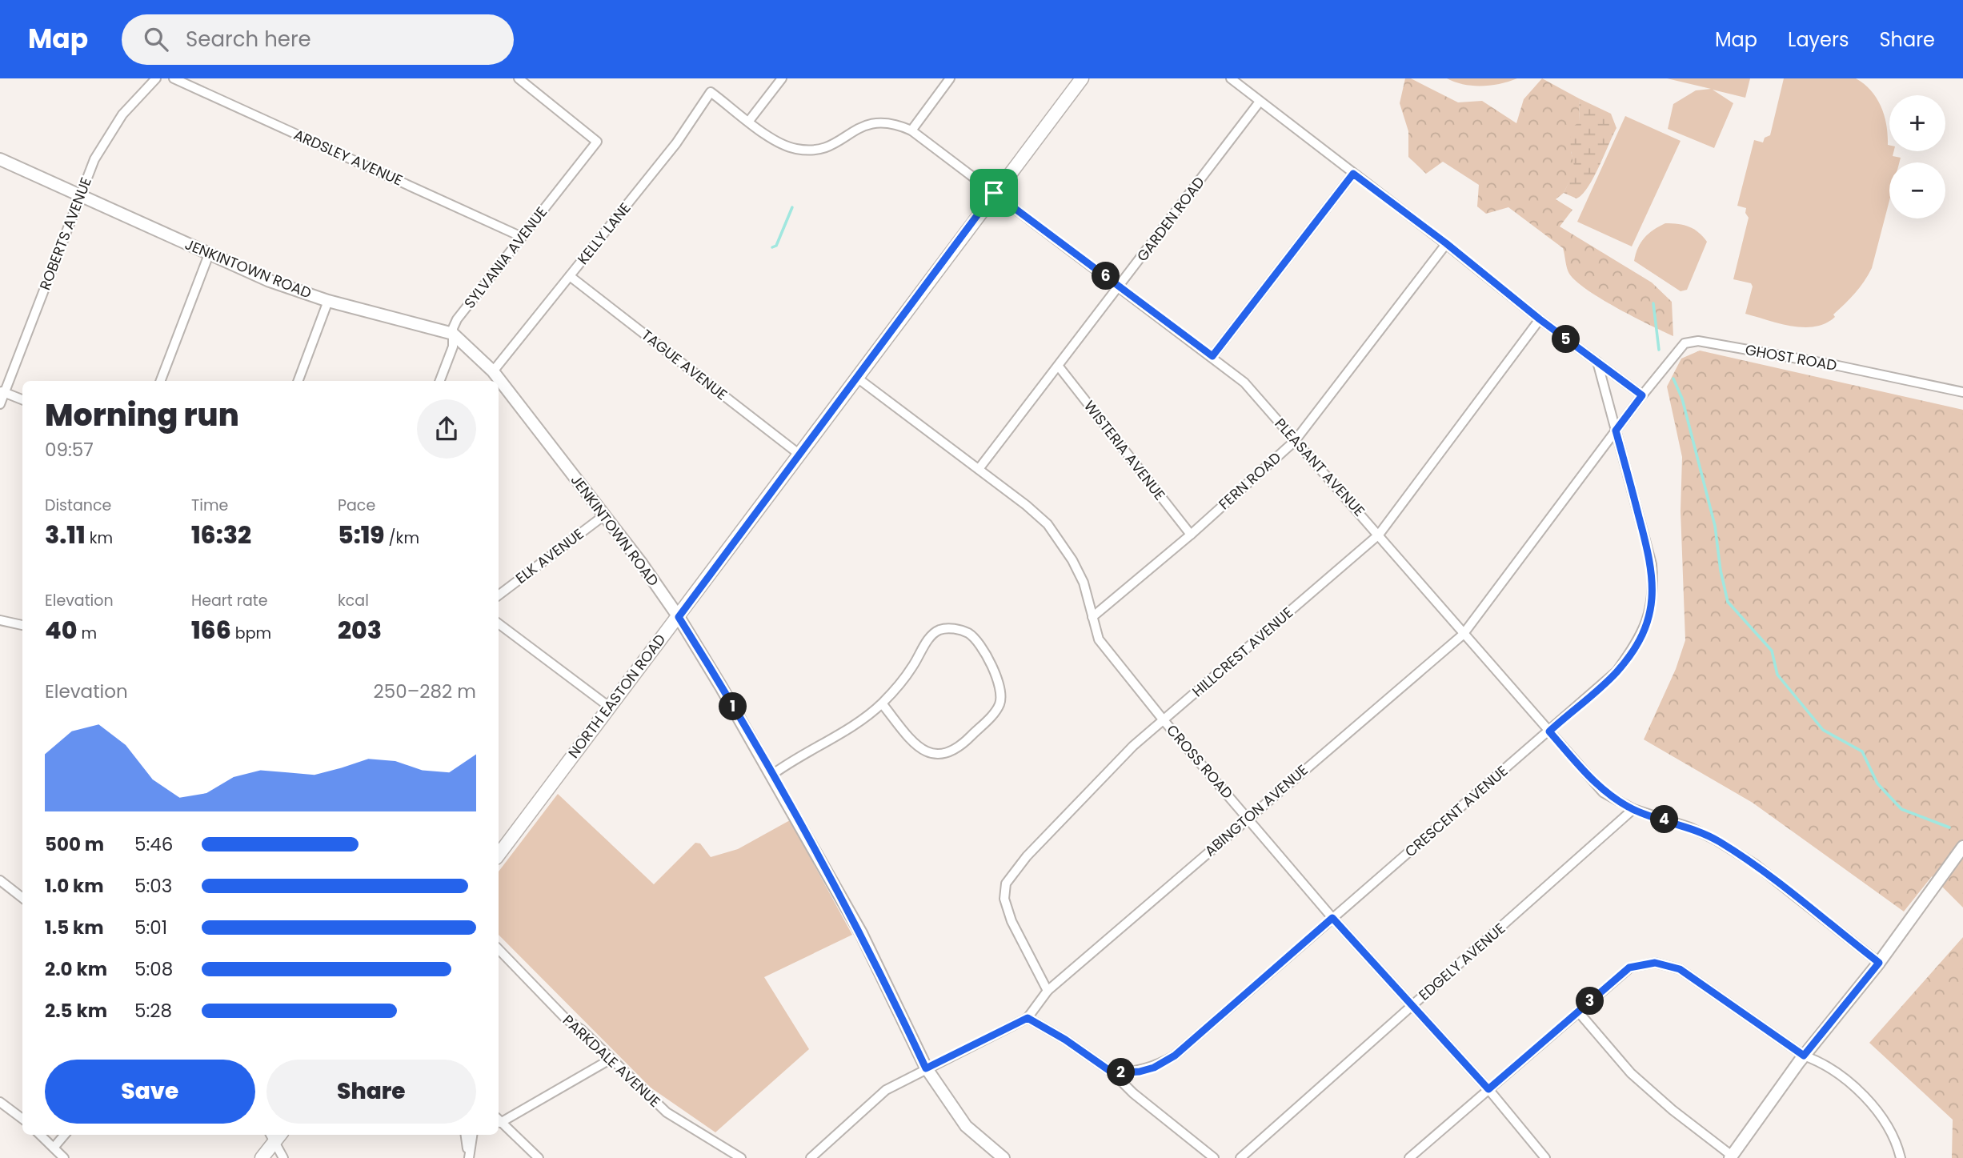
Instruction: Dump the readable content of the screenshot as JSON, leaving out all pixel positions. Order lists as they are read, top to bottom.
{
  "streets": {
    "main road": ["NORTH EASTON ROAD"],
    "street": [
      "ARDSLEY AVENUE",
      "GARDEN ROAD",
      "ROBERTS AVENUE",
      "KELLY LANE",
      "SYLVANIA AVENUE",
      "JENKINTOWN ROAD",
      "GHOST ROAD",
      "TAGUE AVENUE",
      "WISTERIA AVENUE",
      "PLEASANT AVENUE",
      "FERN ROAD",
      "ELK AVENUE",
      "HILLCREST AVENUE",
      "CROSS ROAD",
      "ABINGTON AVENUE",
      "CRESCENT AVENUE",
      "EDGELY AVENUE",
      "PARKDALE AVENUE"
    ]
  },
  "crossings": [
    ["ARDSLEY AVENUE", "SYLVANIA AVENUE"],
    ["GARDEN ROAD", "WISTERIA AVENUE"],
    ["GARDEN ROAD", "PLEASANT AVENUE"],
    ["GARDEN ROAD", "CROSS ROAD"],
    ["ROBERTS AVENUE", "JENKINTOWN ROAD"],
    ["KELLY LANE", "JENKINTOWN ROAD"],
    ["KELLY LANE", "TAGUE AVENUE"],
    ["KELLY LANE", "PLEASANT AVENUE"],
    ["SYLVANIA AVENUE", "JENKINTOWN ROAD"],
    ["JENKINTOWN ROAD", "ELK AVENUE"],
    ["JENKINTOWN ROAD", "NORTH EASTON ROAD"],
    ["JENKINTOWN ROAD", "ABINGTON AVENUE"],
    ["GHOST ROAD", "ABINGTON AVENUE"],
    ["TAGUE AVENUE", "NORTH EASTON ROAD"],
    ["WISTERIA AVENUE", "FERN ROAD"],
    ["PLEASANT AVENUE", "FERN ROAD"],
    ["PLEASANT AVENUE", "HILLCREST AVENUE"],
    ["PLEASANT AVENUE", "NORTH EASTON ROAD"],
    ["PLEASANT AVENUE", "ABINGTON AVENUE"],
    ["PLEASANT AVENUE", "CRESCENT AVENUE"],
    ["PLEASANT AVENUE", "EDGELY AVENUE"],
    ["FERN ROAD", "CROSS ROAD"],
    ["HILLCREST AVENUE", "CROSS ROAD"],
    ["HILLCREST AVENUE", "ABINGTON AVENUE"],
    ["NORTH EASTON ROAD", "CROSS ROAD"],
    ["CROSS ROAD", "ABINGTON AVENUE"],
    ["CROSS ROAD", "CRESCENT AVENUE"],
    ["CROSS ROAD", "EDGELY AVENUE"],
    ["ABINGTON AVENUE", "CRESCENT AVENUE"]
  ],
  "page": {
    "header": "Map",
    "search": "Search here",
    "nav": ["Map", "Layers", "Share"],
    "map_buttons": ["+", "−"],
    "pins": [
      "6",
      "5",
      "1",
      "4",
      "3",
      "2"
    ],
    "heading": ["Morning run", "09:57"],
    "stats": [
      ["Distance", "3.11 km"],
      ["Time", "16:32"],
      ["Pace", "5:19 /km"],
      ["Elevation", "40 m"],
      ["Heart rate", "166 bpm"],
      ["kcal", "203"]
    ],
    "chart": ["Elevation", "250–282 m"],
    "list": [
      {
        "name": "500 m",
        "note": "5:46"
      },
      {
        "name": "1.0 km",
        "note": "5:03"
      },
      {
        "name": "1.5 km",
        "note": "5:01"
      },
      {
        "name": "2.0 km",
        "note": "5:08"
      },
      {
        "name": "2.5 km",
        "note": "5:28"
      }
    ],
    "buttons": ["Save", "Share"]
  }
}
